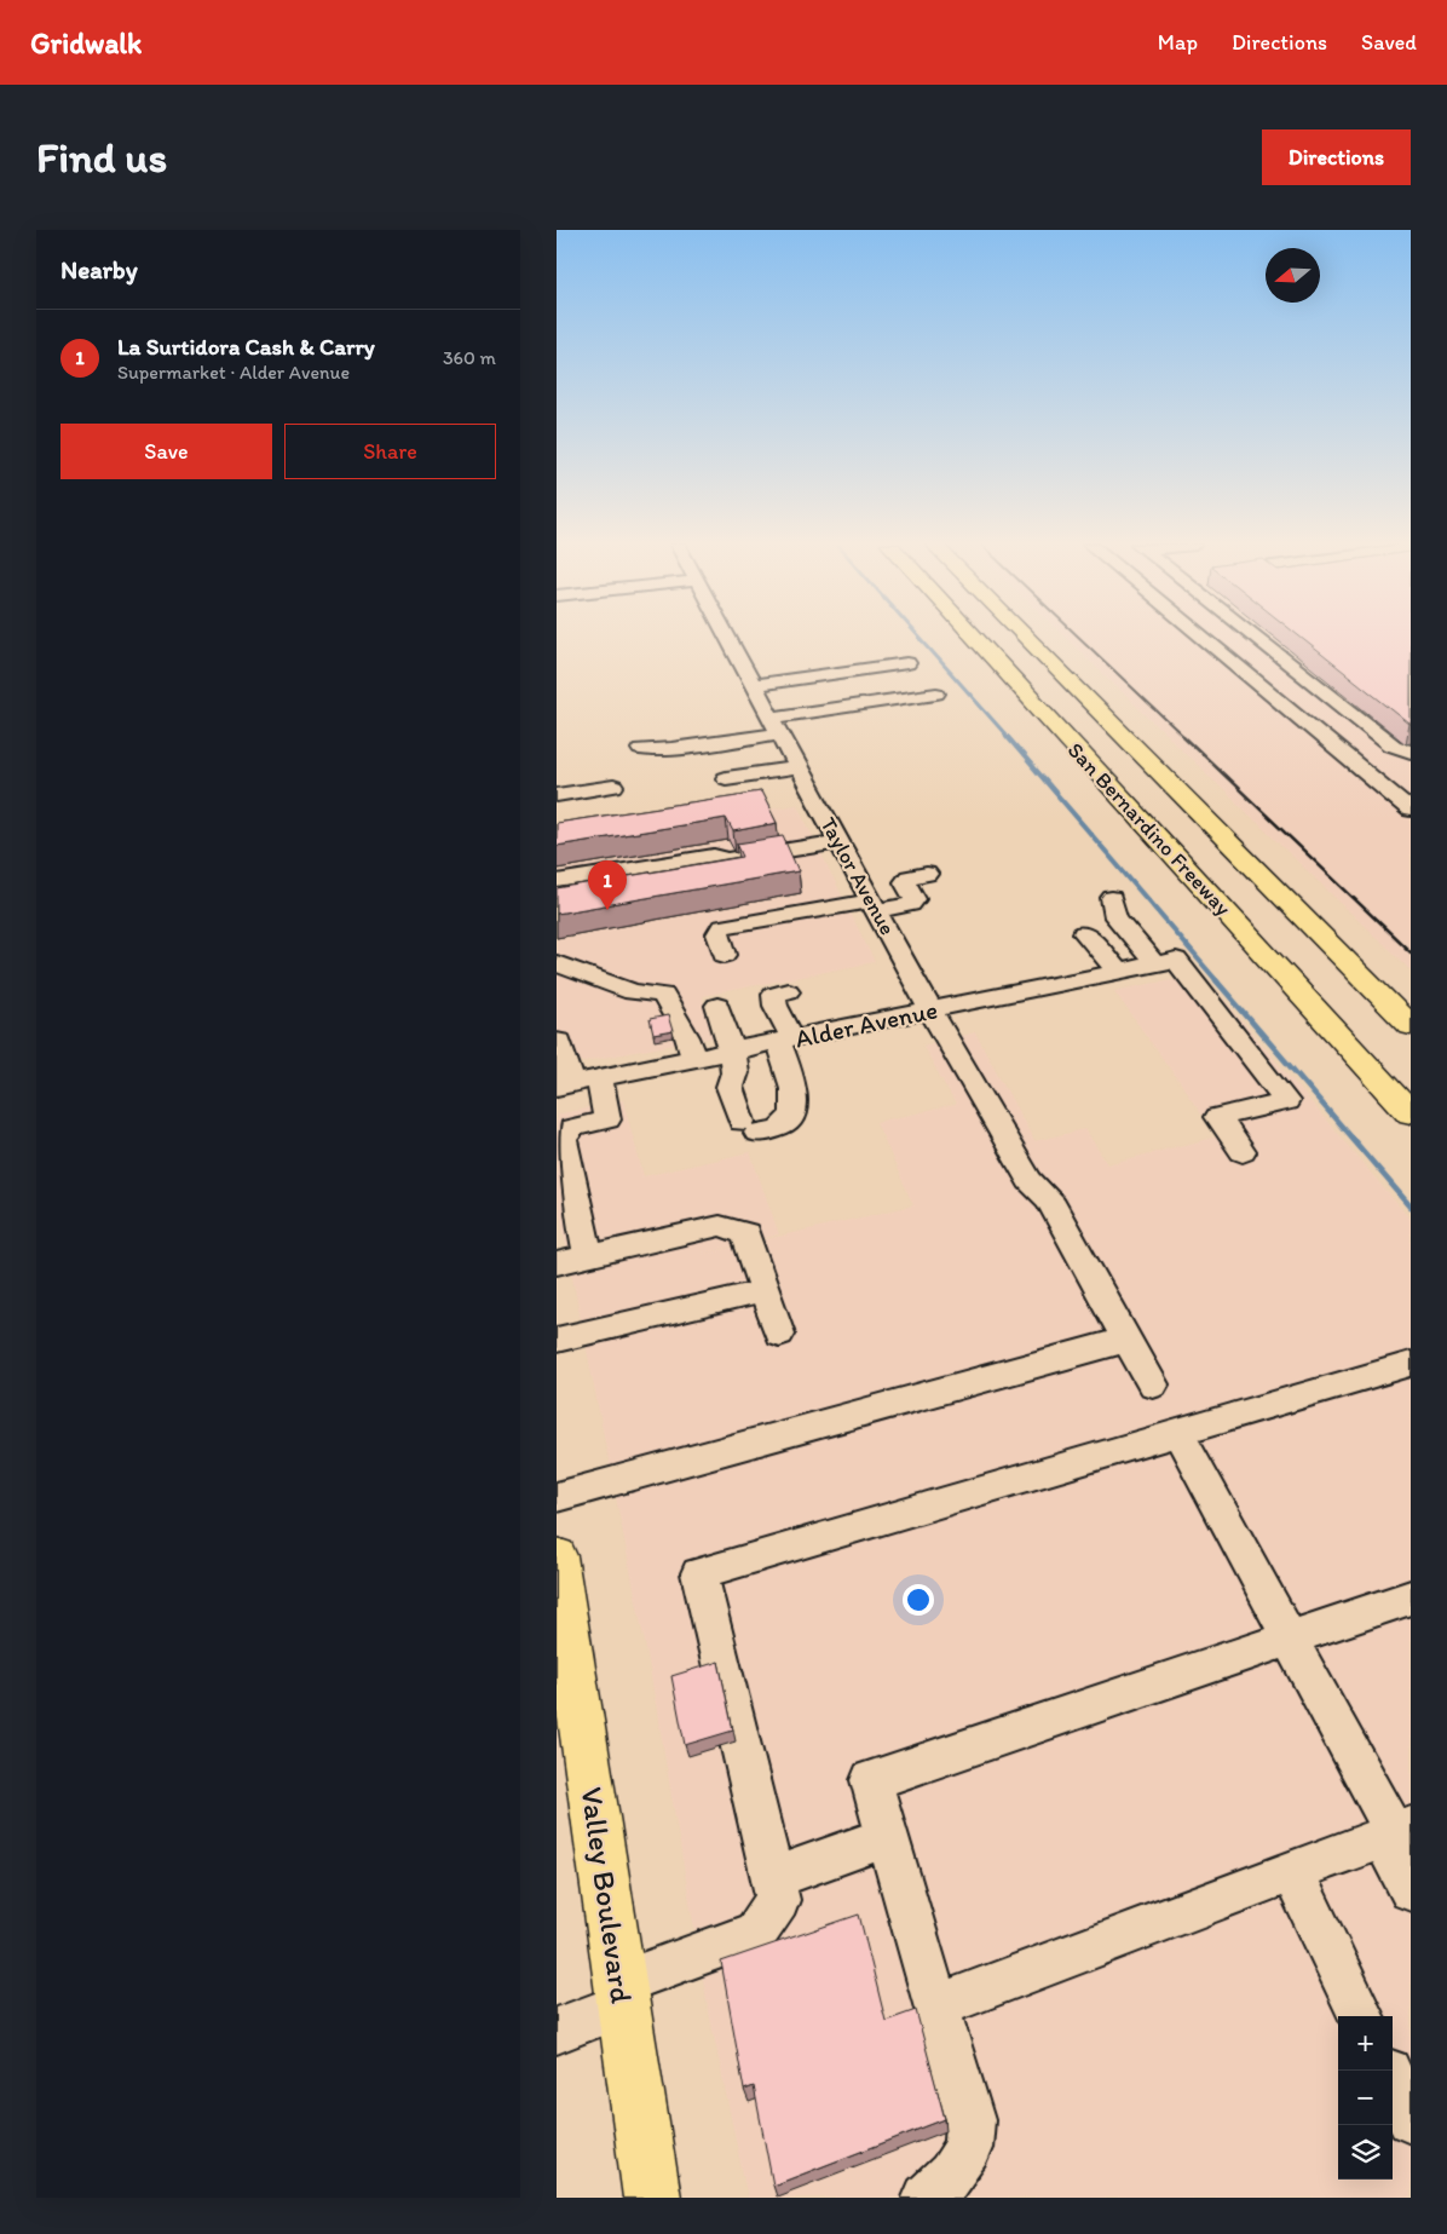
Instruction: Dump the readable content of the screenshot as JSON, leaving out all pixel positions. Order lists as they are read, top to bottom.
{
  "streets": {
    "main road": ["San Bernardino Freeway", "Valley Boulevard"],
    "street": ["Taylor Avenue", "Alder Avenue"]
  },
  "crossings": [
    ["Taylor Avenue", "Alder Avenue"]
  ],
  "north": "left",
  "page": {
    "header": "Gridwalk",
    "nav": ["Map", "Directions", "Saved"],
    "buttons": [
      "Directions",
      ["Save", "Share"]
    ],
    "title": "Find us",
    "heading": "Nearby",
    "list": [
      {
        "mark": "1",
        "name": "La Surtidora Cash & Carry",
        "note": "Supermarket · Alder Avenue",
        "value": "360 m"
      }
    ],
    "pins": "1",
    "map_buttons": ["+", "−"]
  }
}
